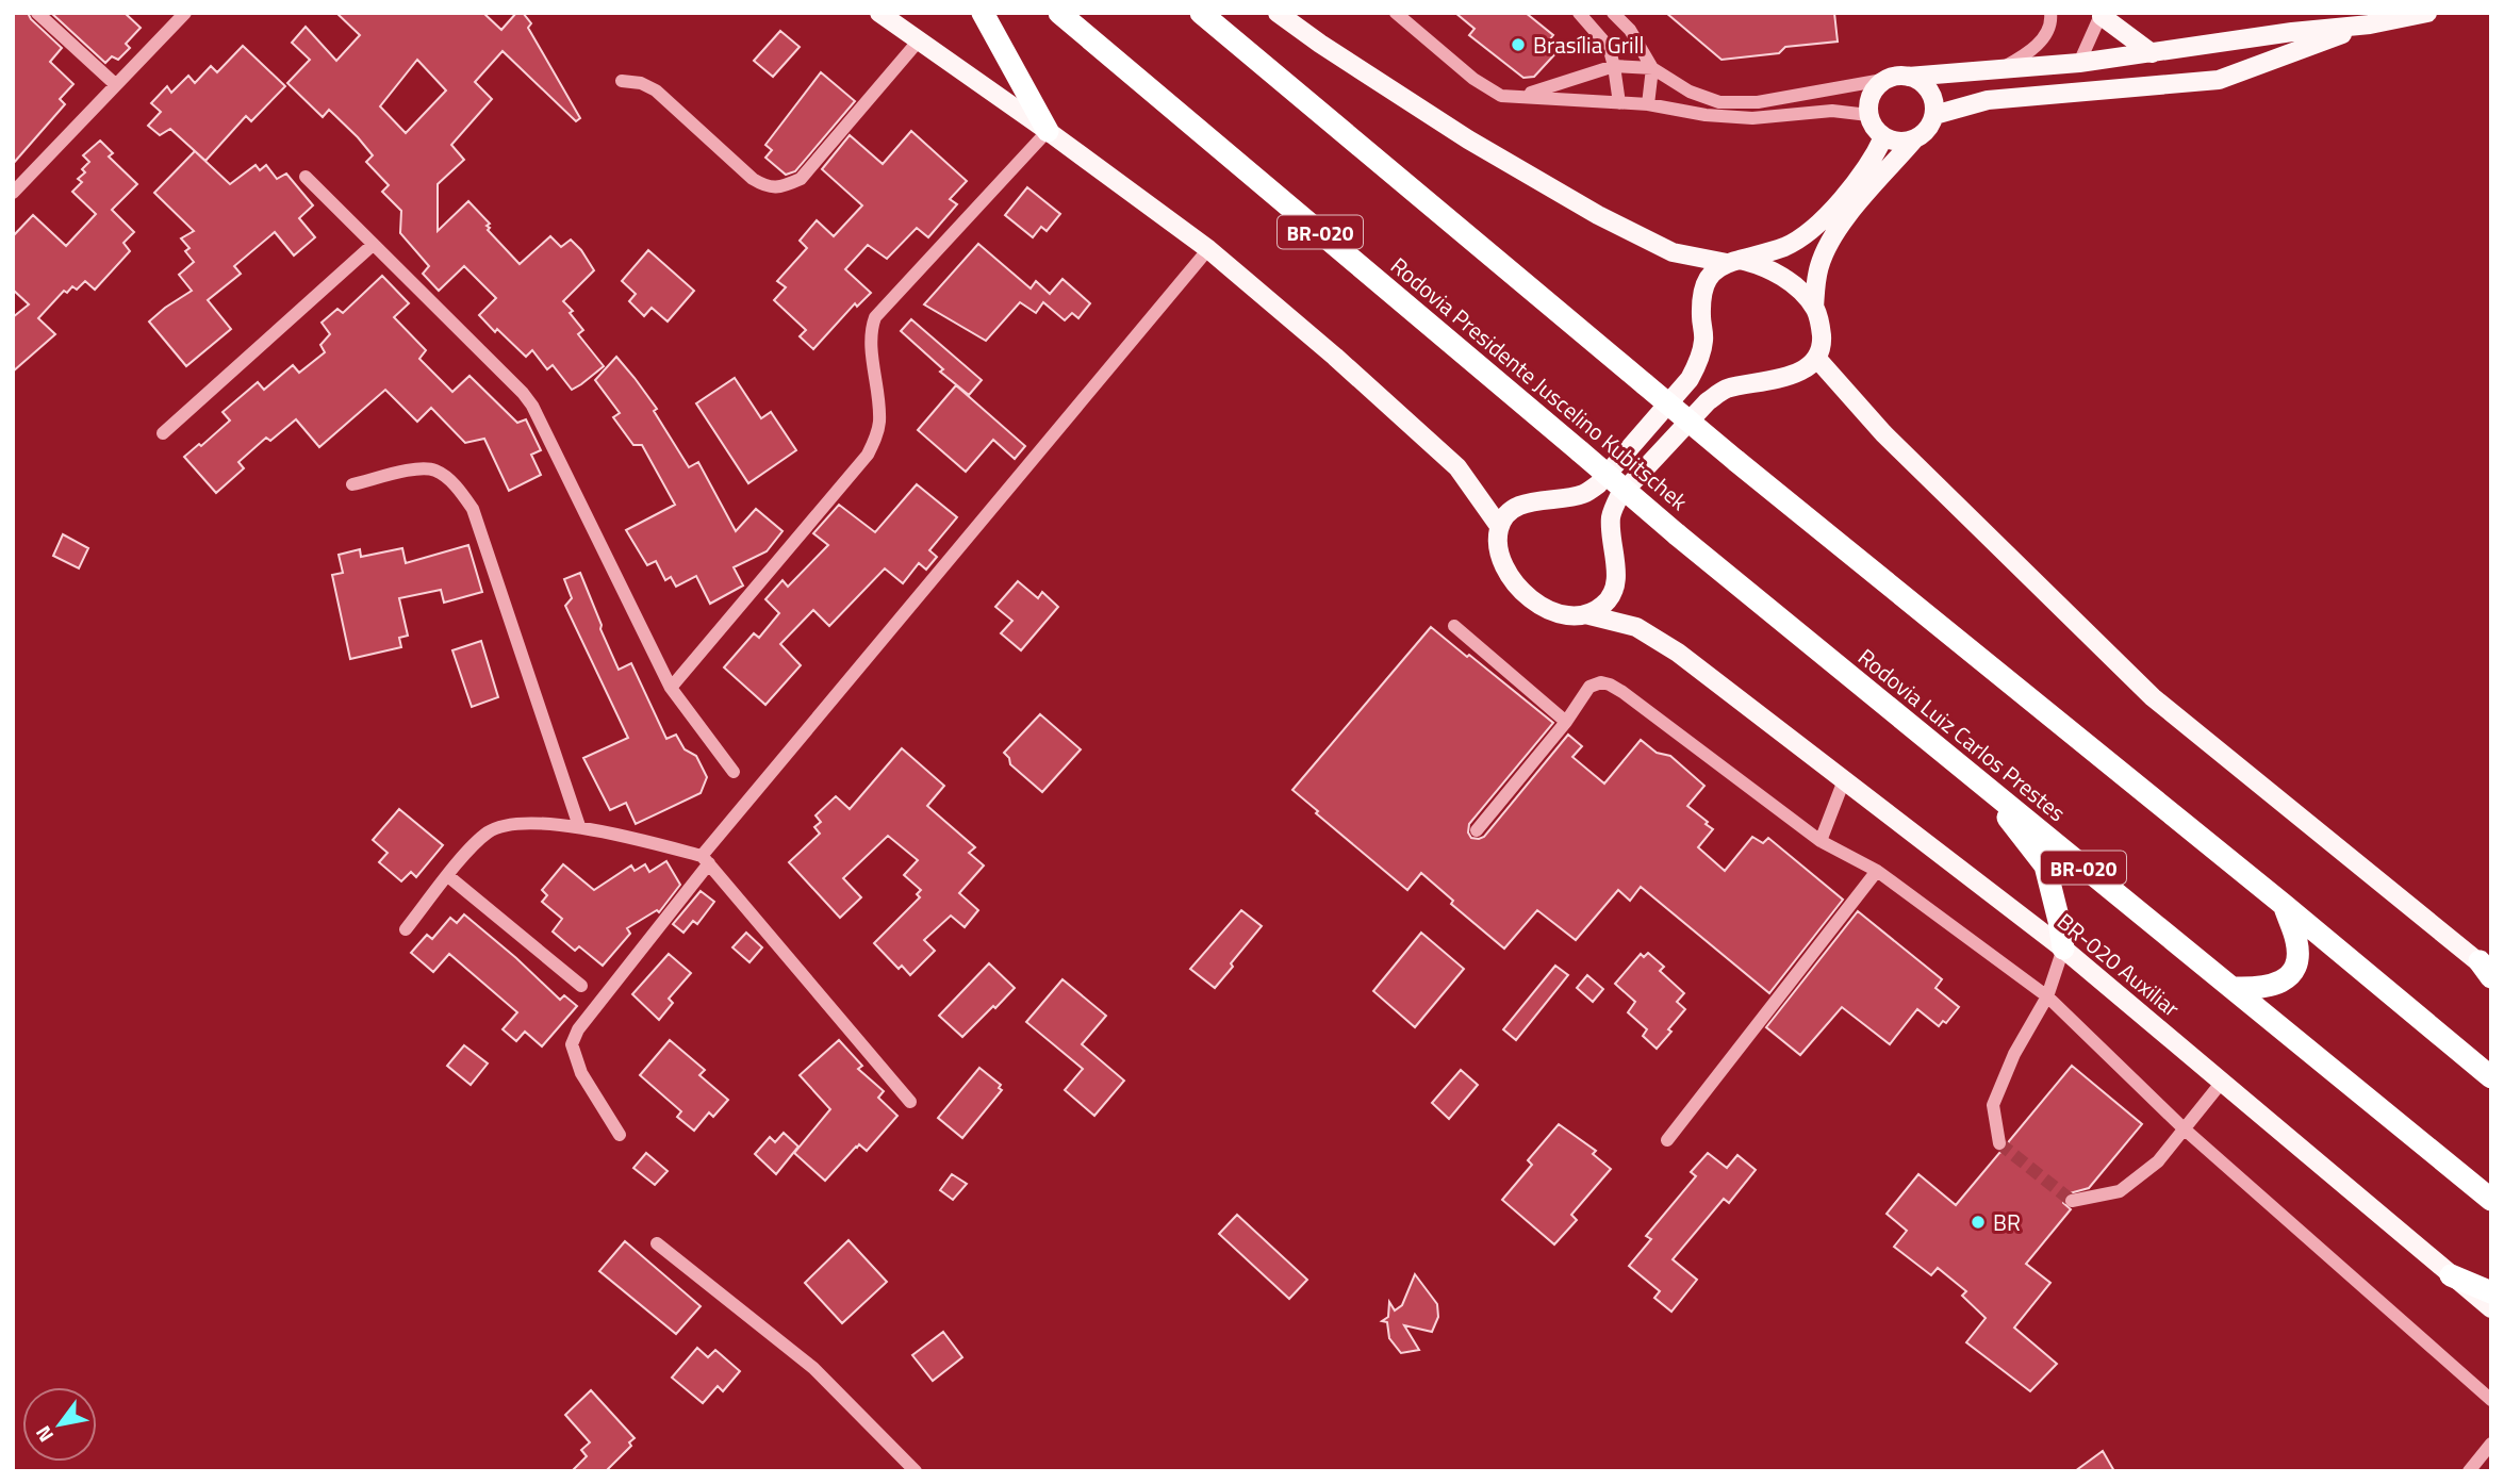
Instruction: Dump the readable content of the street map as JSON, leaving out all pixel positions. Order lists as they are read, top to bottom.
{
  "streets": {
    "highway": ["BR-020", "Rodovia Presidente Juscelino Kubitschek", "Rodovia Luiz Carlos Prestes"],
    "main road": ["BR-020 Auxiliar"]
  },
  "crossings": [
    ["Rodovia Presidente Juscelino Kubitschek", "Rodovia Luiz Carlos Prestes"]
  ],
  "places": ["Brasília Grill", "BR"],
  "north": "bottom left"
}
